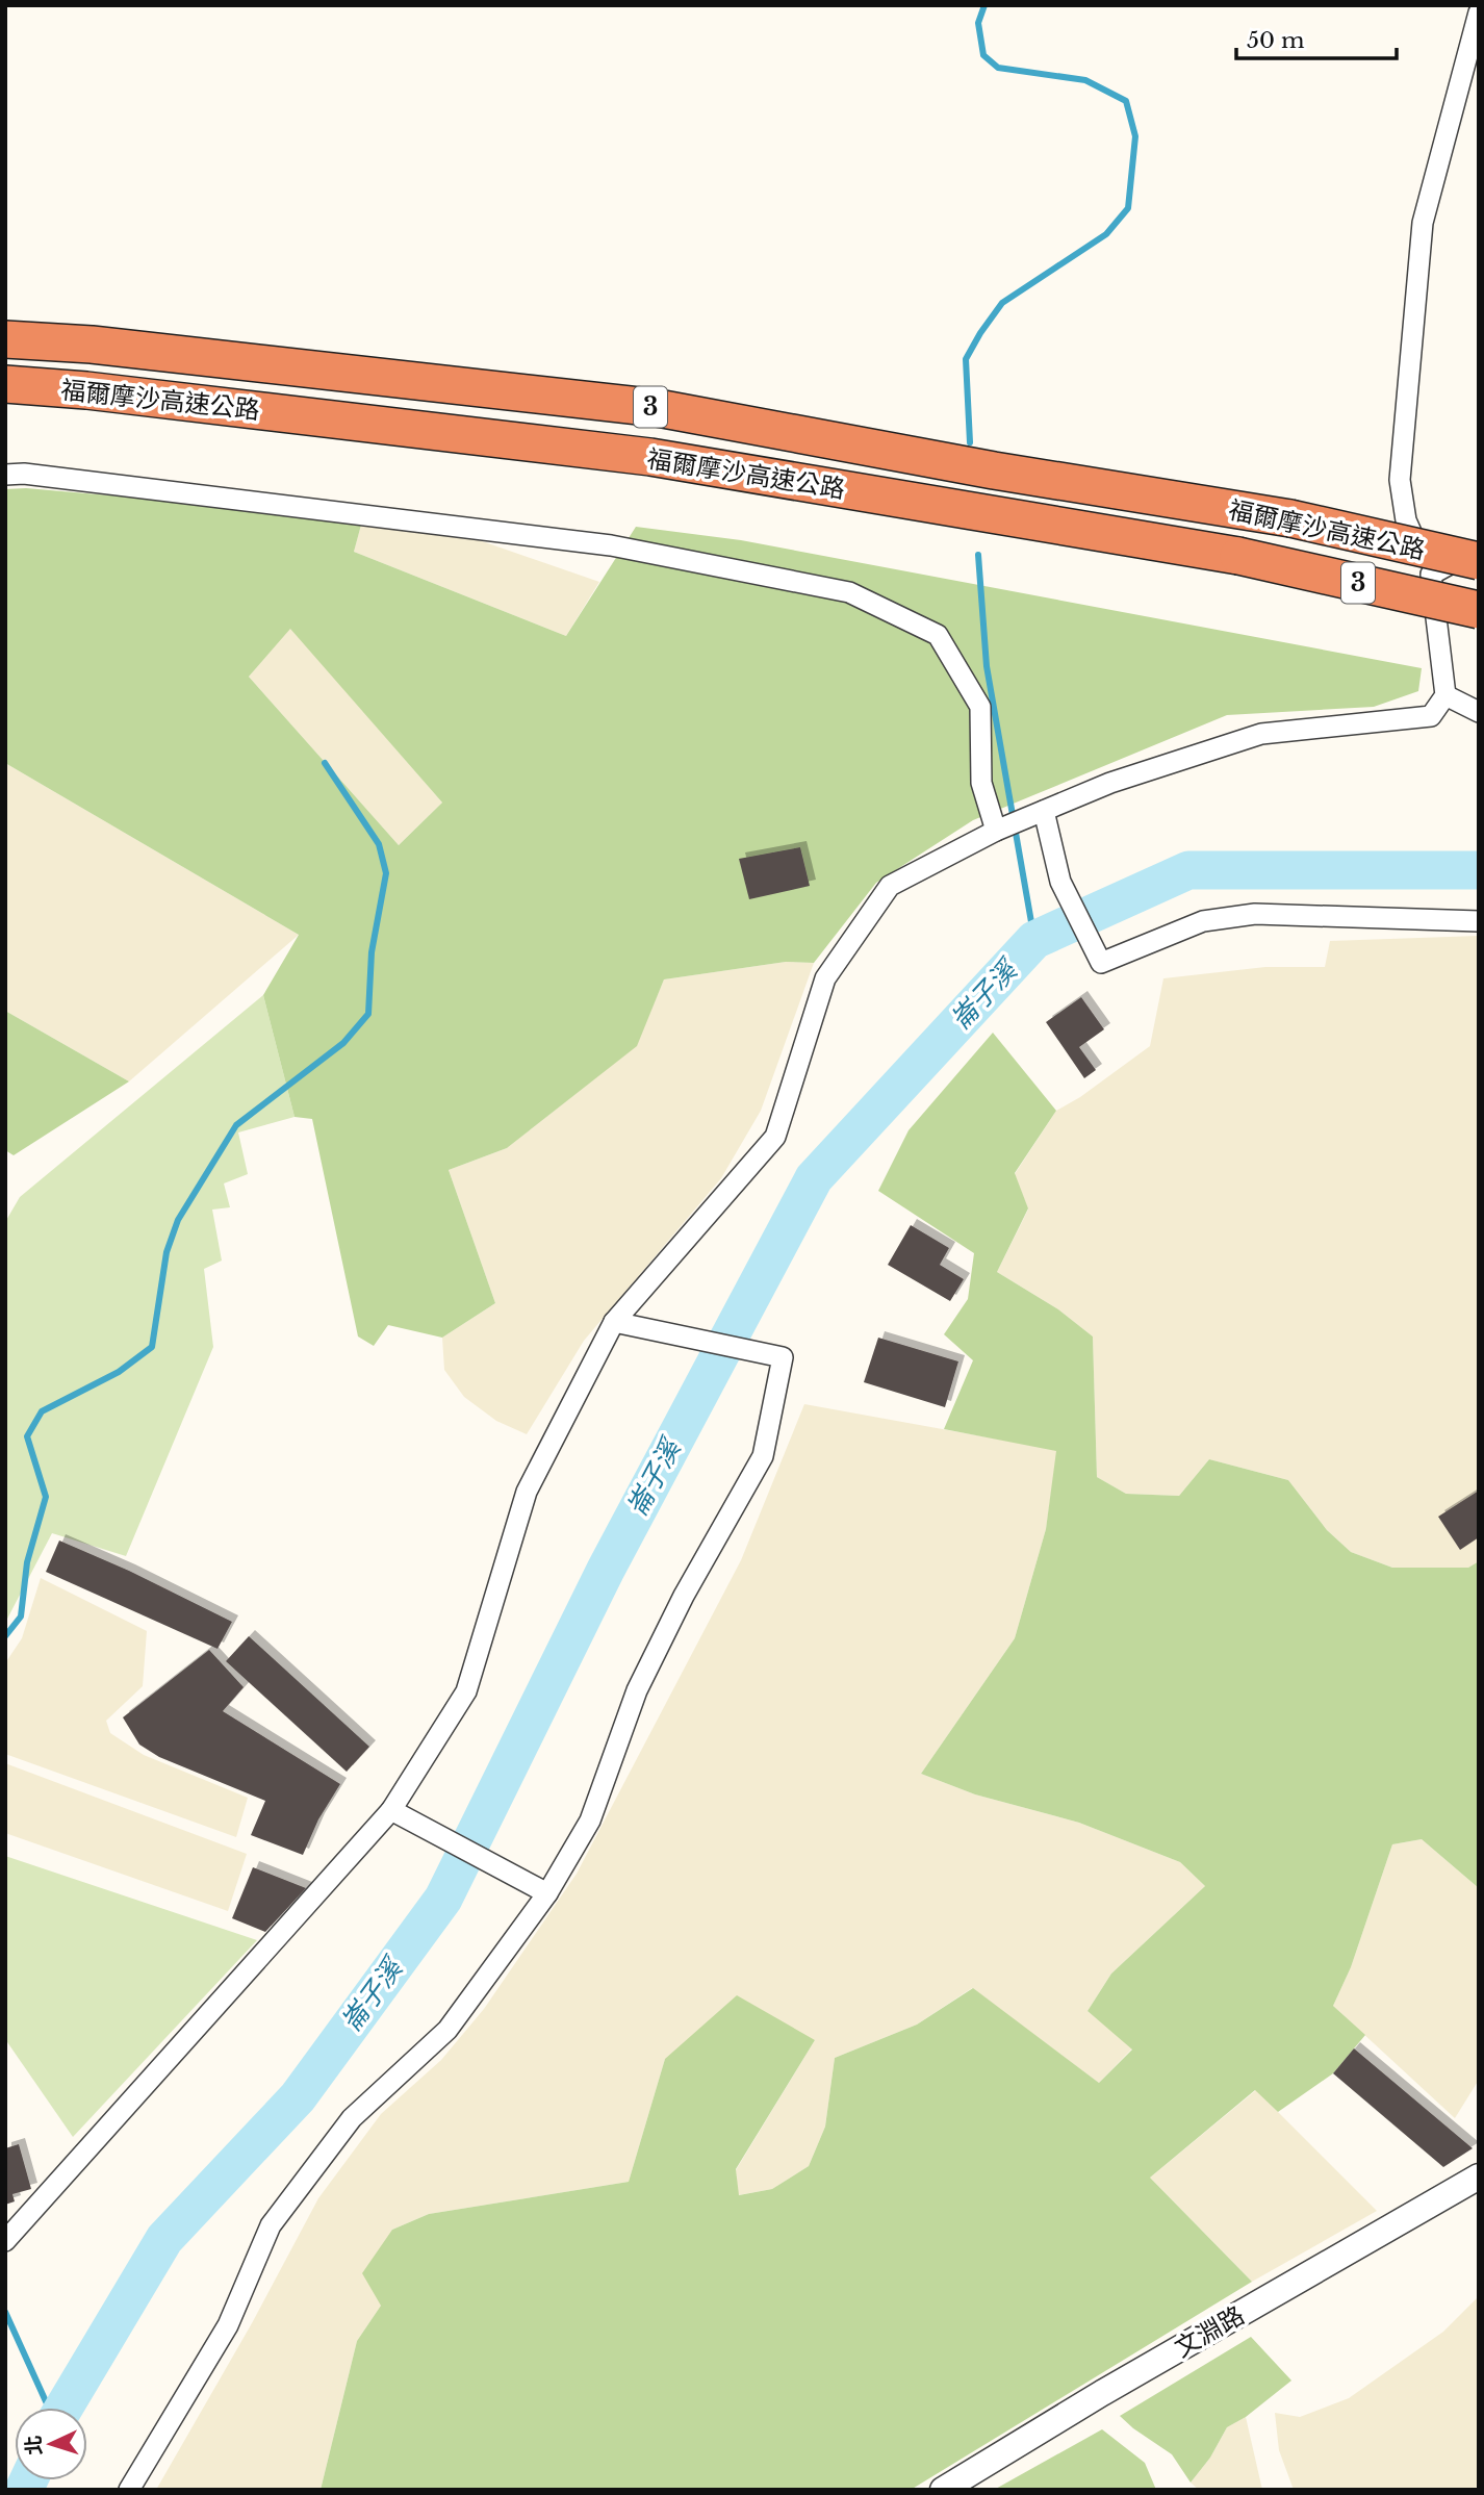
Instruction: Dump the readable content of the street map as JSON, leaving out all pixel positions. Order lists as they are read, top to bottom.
{
  "streets": {
    "highway": ["福爾摩沙高速公路", "3"],
    "street": ["文淵路"]
  },
  "water": ["崙子溪"],
  "scale_bar": "50 m",
  "north": "left"
}
